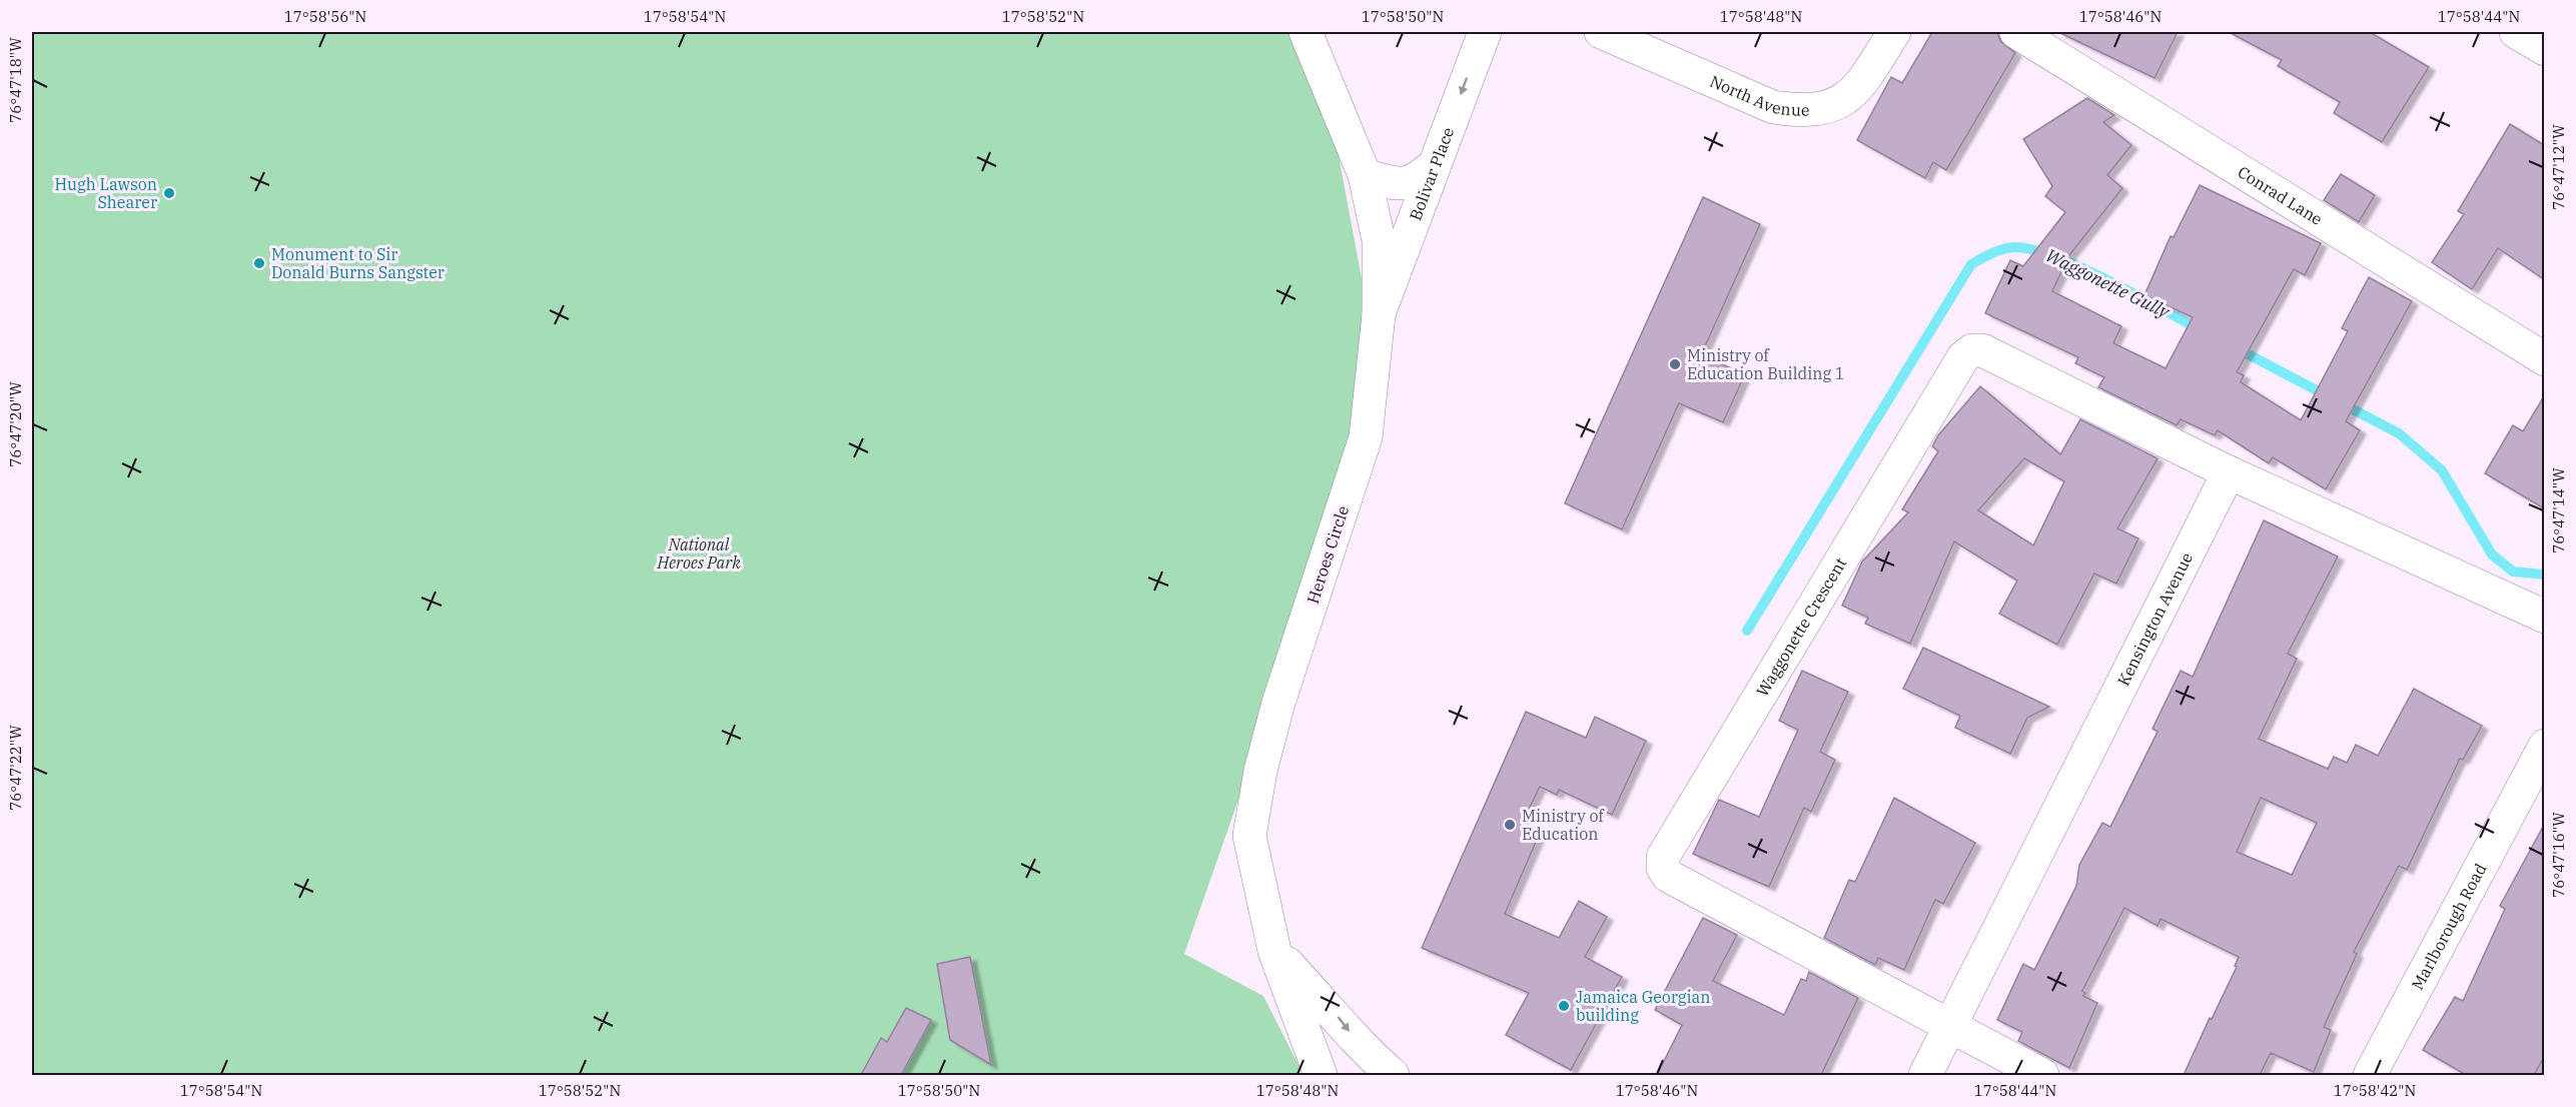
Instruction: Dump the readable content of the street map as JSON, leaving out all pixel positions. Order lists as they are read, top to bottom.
{
  "streets": {
    "street": [
      "North Avenue",
      "Bolivar Place",
      "Conrad Lane",
      "Heroes Circle",
      "Kensington Avenue",
      "Waggonette Crescent",
      "Marlborough Road"
    ]
  },
  "crossings": [
    ["Bolivar Place", "Heroes Circle"],
    ["Kensington Avenue", "Waggonette Crescent"]
  ],
  "one_way": ["Bolivar Place"],
  "water": ["Waggonette Gully"],
  "parks": ["National Heroes Park"],
  "places": [
    "Hugh Lawson Shearer",
    "Monument to Sir Donald Burns Sangster",
    "Ministry of Education Building 1",
    "Ministry of Education",
    "Jamaica Georgian building"
  ],
  "coordinates": [
    "17°58'56\"N",
    "17°58'54\"N",
    "17°58'52\"N",
    "17°58'50\"N",
    "17°58'48\"N",
    "17°58'46\"N",
    "17°58'44\"N",
    "76°47'18\"W",
    "76°47'12\"W",
    "76°47'20\"W",
    "76°47'14\"W",
    "76°47'22\"W",
    "76°47'16\"W",
    "17°58'42\"N"
  ]
}
